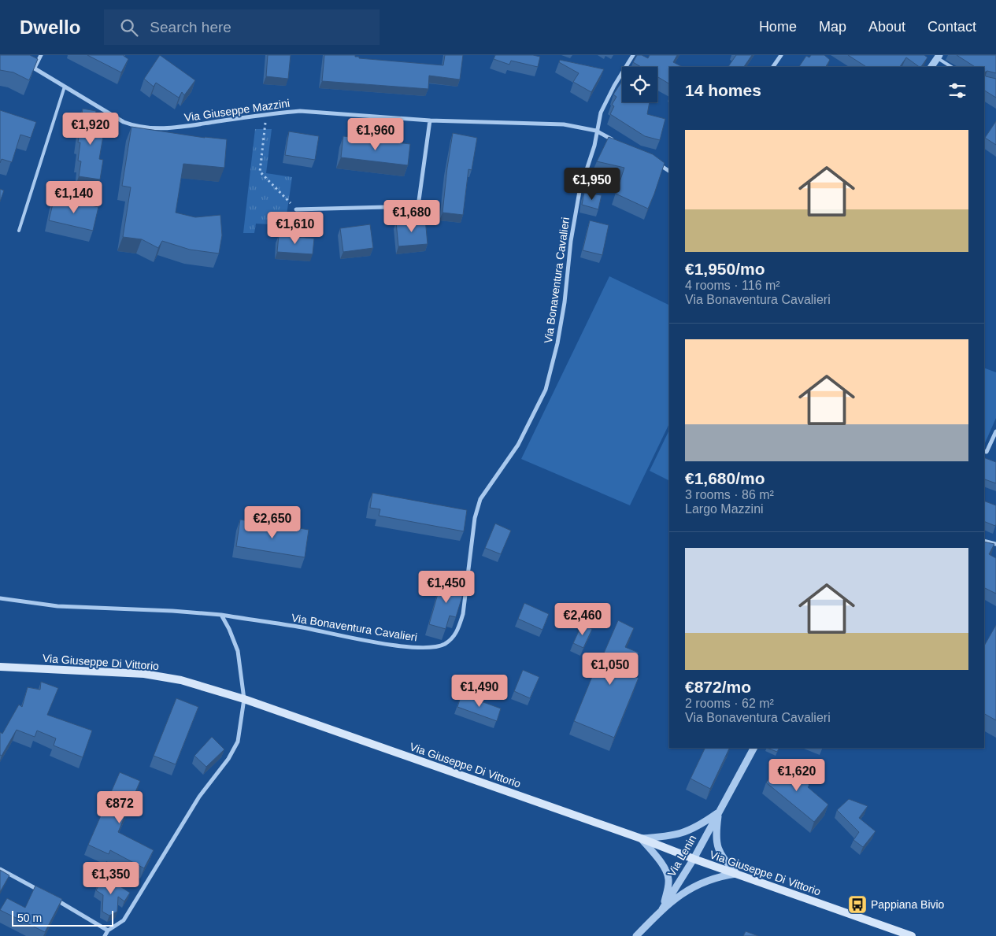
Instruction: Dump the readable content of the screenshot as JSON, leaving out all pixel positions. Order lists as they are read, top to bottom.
{
  "streets": {
    "main road": ["Via Giuseppe Di Vittorio"],
    "street": ["Via Giuseppe Mazzini", "Via Bonaventura Cavalieri", "Via Lenin"]
  },
  "crossings": [
    ["Via Giuseppe Mazzini", "Via Bonaventura Cavalieri"],
    ["Via Giuseppe Di Vittorio", "Via Lenin"]
  ],
  "places": {
    "bus stop": ["Pappiana Bivio"]
  },
  "scale_bar": "50 m",
  "page": {
    "header": "Dwello",
    "search": "Search here",
    "nav": [
      "Home",
      "Map",
      "About",
      "Contact"
    ],
    "heading": "14 homes",
    "price": [
      "€1,920",
      "€1,960",
      "€1,950",
      "€1,140",
      "€1,680",
      "€1,610",
      "€2,650",
      "€1,450",
      "€2,460",
      "€1,050",
      "€1,490",
      "€1,620",
      "€872",
      "€1,350"
    ],
    "list": [
      {
        "name": "€1,950/mo",
        "note": "4 rooms · 116 m² · Via Bonaventura Cavalieri"
      },
      {
        "name": "€1,680/mo",
        "note": "3 rooms · 86 m² · Largo Mazzini"
      },
      {
        "name": "€872/mo",
        "note": "2 rooms · 62 m² · Via Bonaventura Cavalieri"
      }
    ],
    "scale": "50 m"
  }
}
